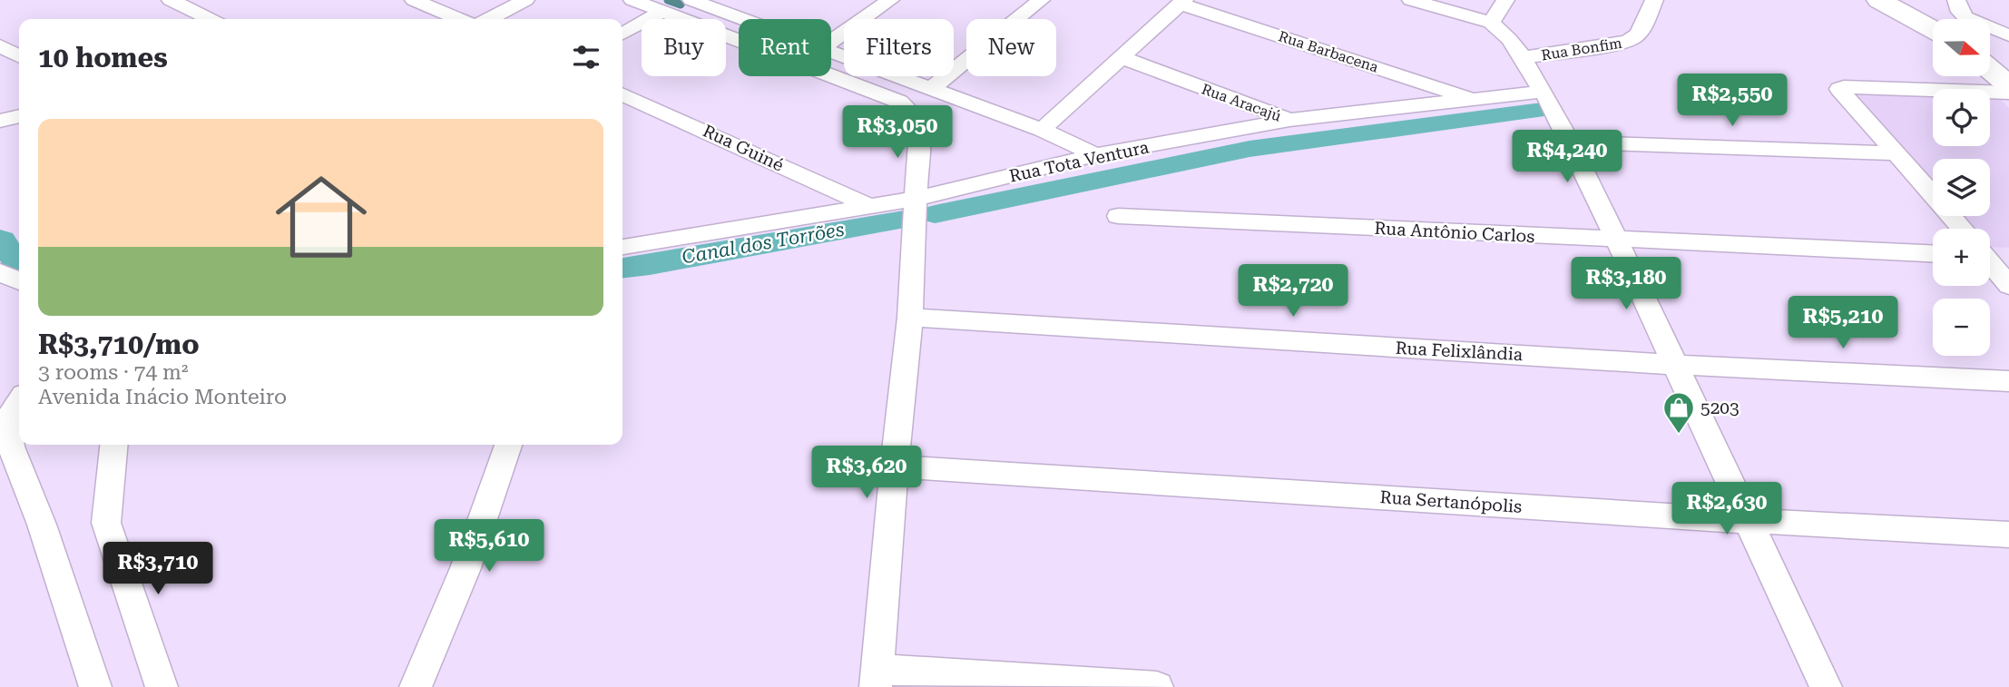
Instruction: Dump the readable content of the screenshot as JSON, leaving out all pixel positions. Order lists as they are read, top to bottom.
{
  "streets": {
    "street": [
      "Rua Bonfim",
      "Rua Barbacena",
      "Rua Aracajú",
      "Rua Guiné",
      "Rua Tota Ventura",
      "Rua Antônio Carlos",
      "Rua Felixlândia",
      "Rua Sertanópolis"
    ]
  },
  "crossings": [
    ["Rua Barbacena", "Rua Tota Ventura"],
    ["Rua Aracajú", "Rua Tota Ventura"],
    ["Rua Guiné", "Rua Tota Ventura"]
  ],
  "water": ["Canal dos Torrões"],
  "places": {
    "shop": ["5203"]
  },
  "north": "right",
  "page": {
    "map_buttons": ["+", "−"],
    "chip": [
      "Buy",
      "Rent",
      "Filters",
      "New"
    ],
    "heading": "10 homes",
    "price": [
      "R$2,550",
      "R$3,050",
      "R$4,240",
      "R$3,180",
      "R$2,720",
      "R$5,210",
      "R$3,620",
      "R$2,630",
      "R$5,610",
      "R$3,710"
    ],
    "list": [
      {
        "name": "R$3,710/mo",
        "note": "3 rooms · 74 m² · Avenida Inácio Monteiro"
      }
    ]
  }
}
